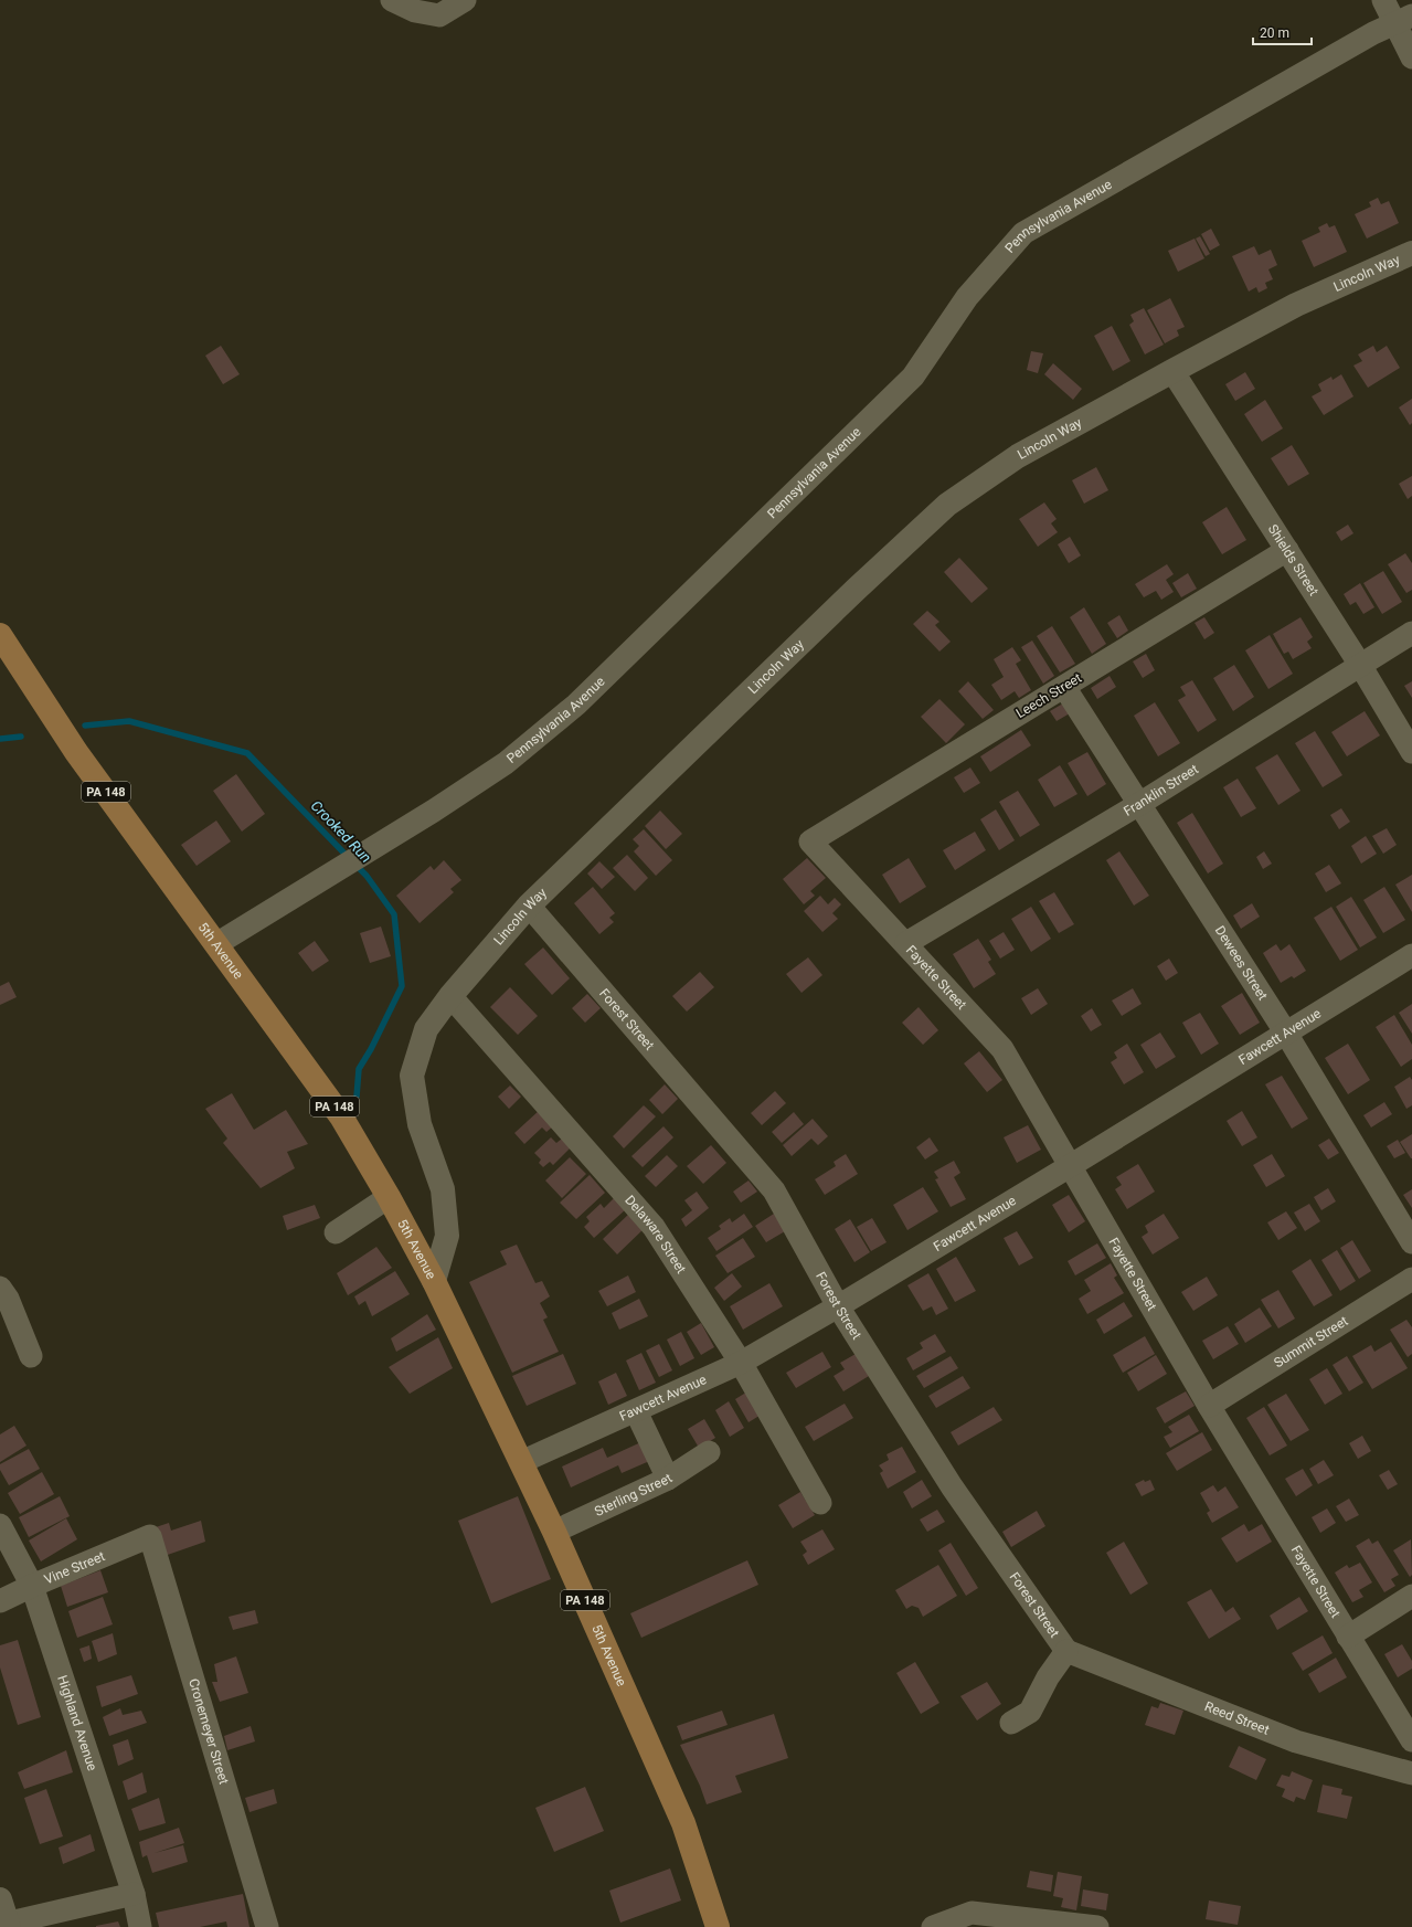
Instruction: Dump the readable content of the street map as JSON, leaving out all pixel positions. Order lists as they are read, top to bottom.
{
  "streets": {
    "main road": ["Lincoln Way", "PA 148", "5th Avenue"],
    "street": [
      "Pennsylvania Avenue",
      "Shields Street",
      "Leech Street",
      "Franklin Street",
      "Dewees Street",
      "Fayette Street",
      "Forest Street",
      "Fawcett Avenue",
      "Delaware Street",
      "Summit Street",
      "Sterling Street",
      "Vine Street",
      "Reed Street",
      "Highland Avenue",
      "Cronemeyer Street"
    ]
  },
  "crossings": [
    ["Pennsylvania Avenue", "5th Avenue"],
    ["Lincoln Way", "Shields Street"],
    ["Lincoln Way", "5th Avenue"],
    ["Lincoln Way", "Forest Street"],
    ["Lincoln Way", "Delaware Street"],
    ["Shields Street", "Leech Street"],
    ["Shields Street", "Franklin Street"],
    ["Leech Street", "Dewees Street"],
    ["Leech Street", "Fayette Street"],
    ["Franklin Street", "Dewees Street"],
    ["Franklin Street", "Fayette Street"],
    ["5th Avenue", "Fawcett Avenue"],
    ["5th Avenue", "Sterling Street"],
    ["Dewees Street", "Fawcett Avenue"],
    ["Fayette Street", "Fawcett Avenue"],
    ["Fayette Street", "Summit Street"],
    ["Forest Street", "Fawcett Avenue"],
    ["Forest Street", "Reed Street"],
    ["Fawcett Avenue", "Delaware Street"],
    ["Vine Street", "Highland Avenue"],
    ["Vine Street", "Cronemeyer Street"]
  ],
  "water": ["Crooked Run"],
  "scale_bar": "20 m"
}
